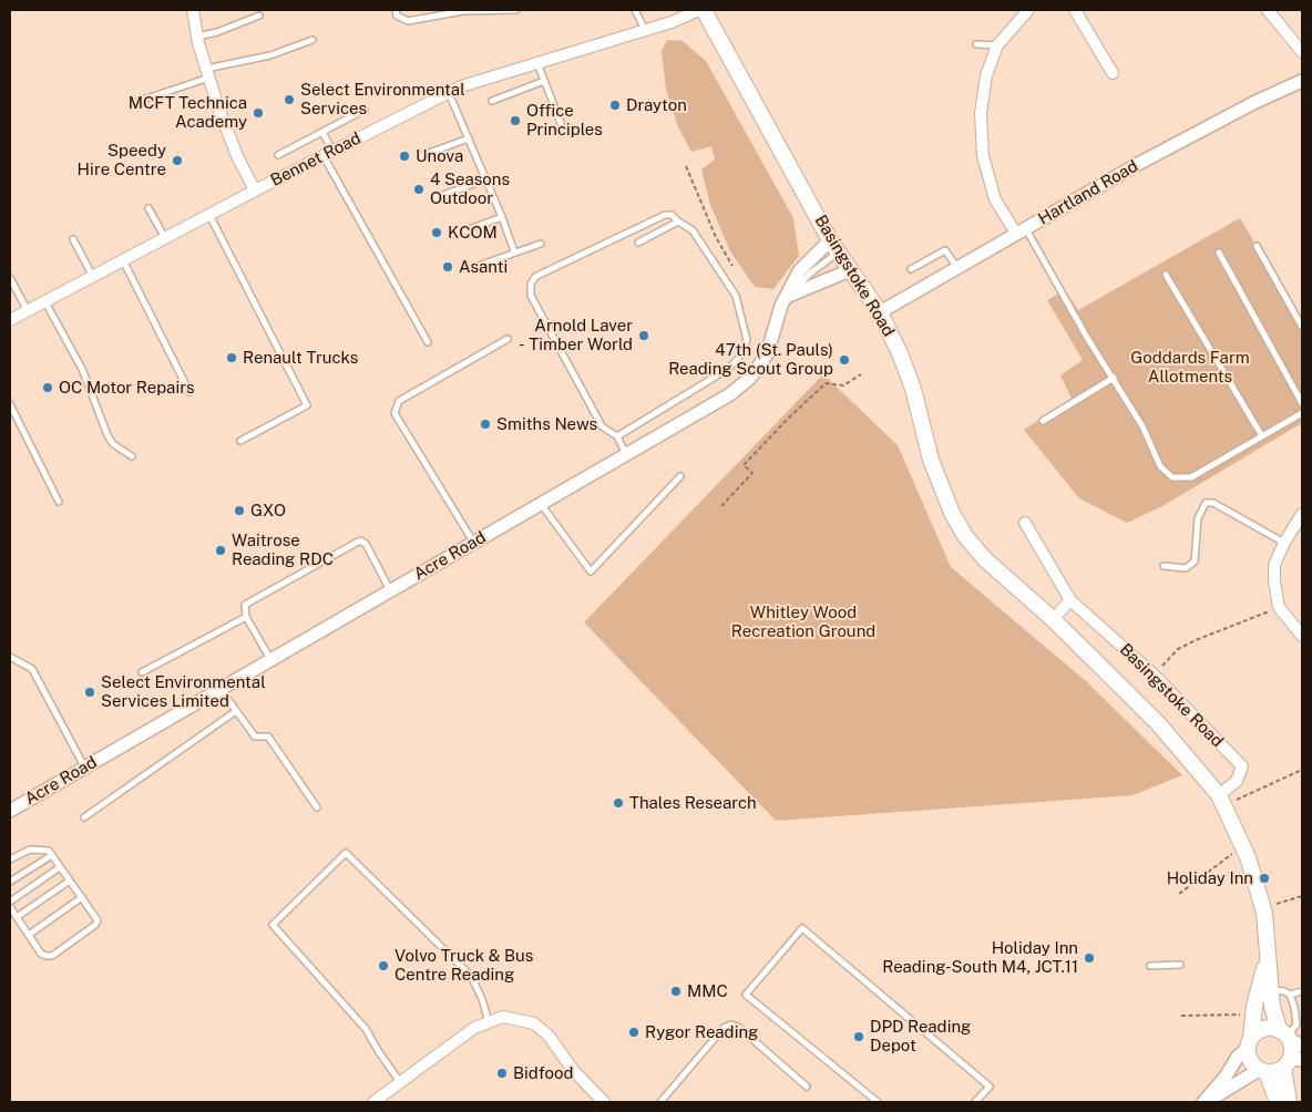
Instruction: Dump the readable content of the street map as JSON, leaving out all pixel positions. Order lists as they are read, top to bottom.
{
  "streets": {
    "main road": ["Basingstoke Road"],
    "street": ["Bennet Road", "Hartland Road", "Acre Road"]
  },
  "crossings": [
    ["Hartland Road", "Basingstoke Road"],
    ["Basingstoke Road", "Acre Road"]
  ],
  "parks": ["Goddards Farm Allotments", "Whitley Wood Recreation Ground"],
  "places": [
    "Select Environmental Services",
    "Drayton",
    "MCFT Technica Academy",
    "Office Principles",
    "Unova",
    "Speedy Hire Centre",
    "4 Seasons Outdoor",
    "KCOM",
    "Asanti",
    "Arnold Laver - Timber World",
    "Renault Trucks",
    "47th (St. Pauls) Reading Scout Group",
    "OC Motor Repairs",
    "Smiths News",
    "GXO",
    "Waitrose Reading RDC",
    "Select Environmental Services Limited",
    "Thales Research",
    "Holiday Inn",
    "Holiday Inn Reading-South M4, JCT.11",
    "Volvo Truck & Bus Centre Reading",
    "MMC",
    "Rygor Reading",
    "DPD Reading Depot",
    "Bidfood"
  ]
}
